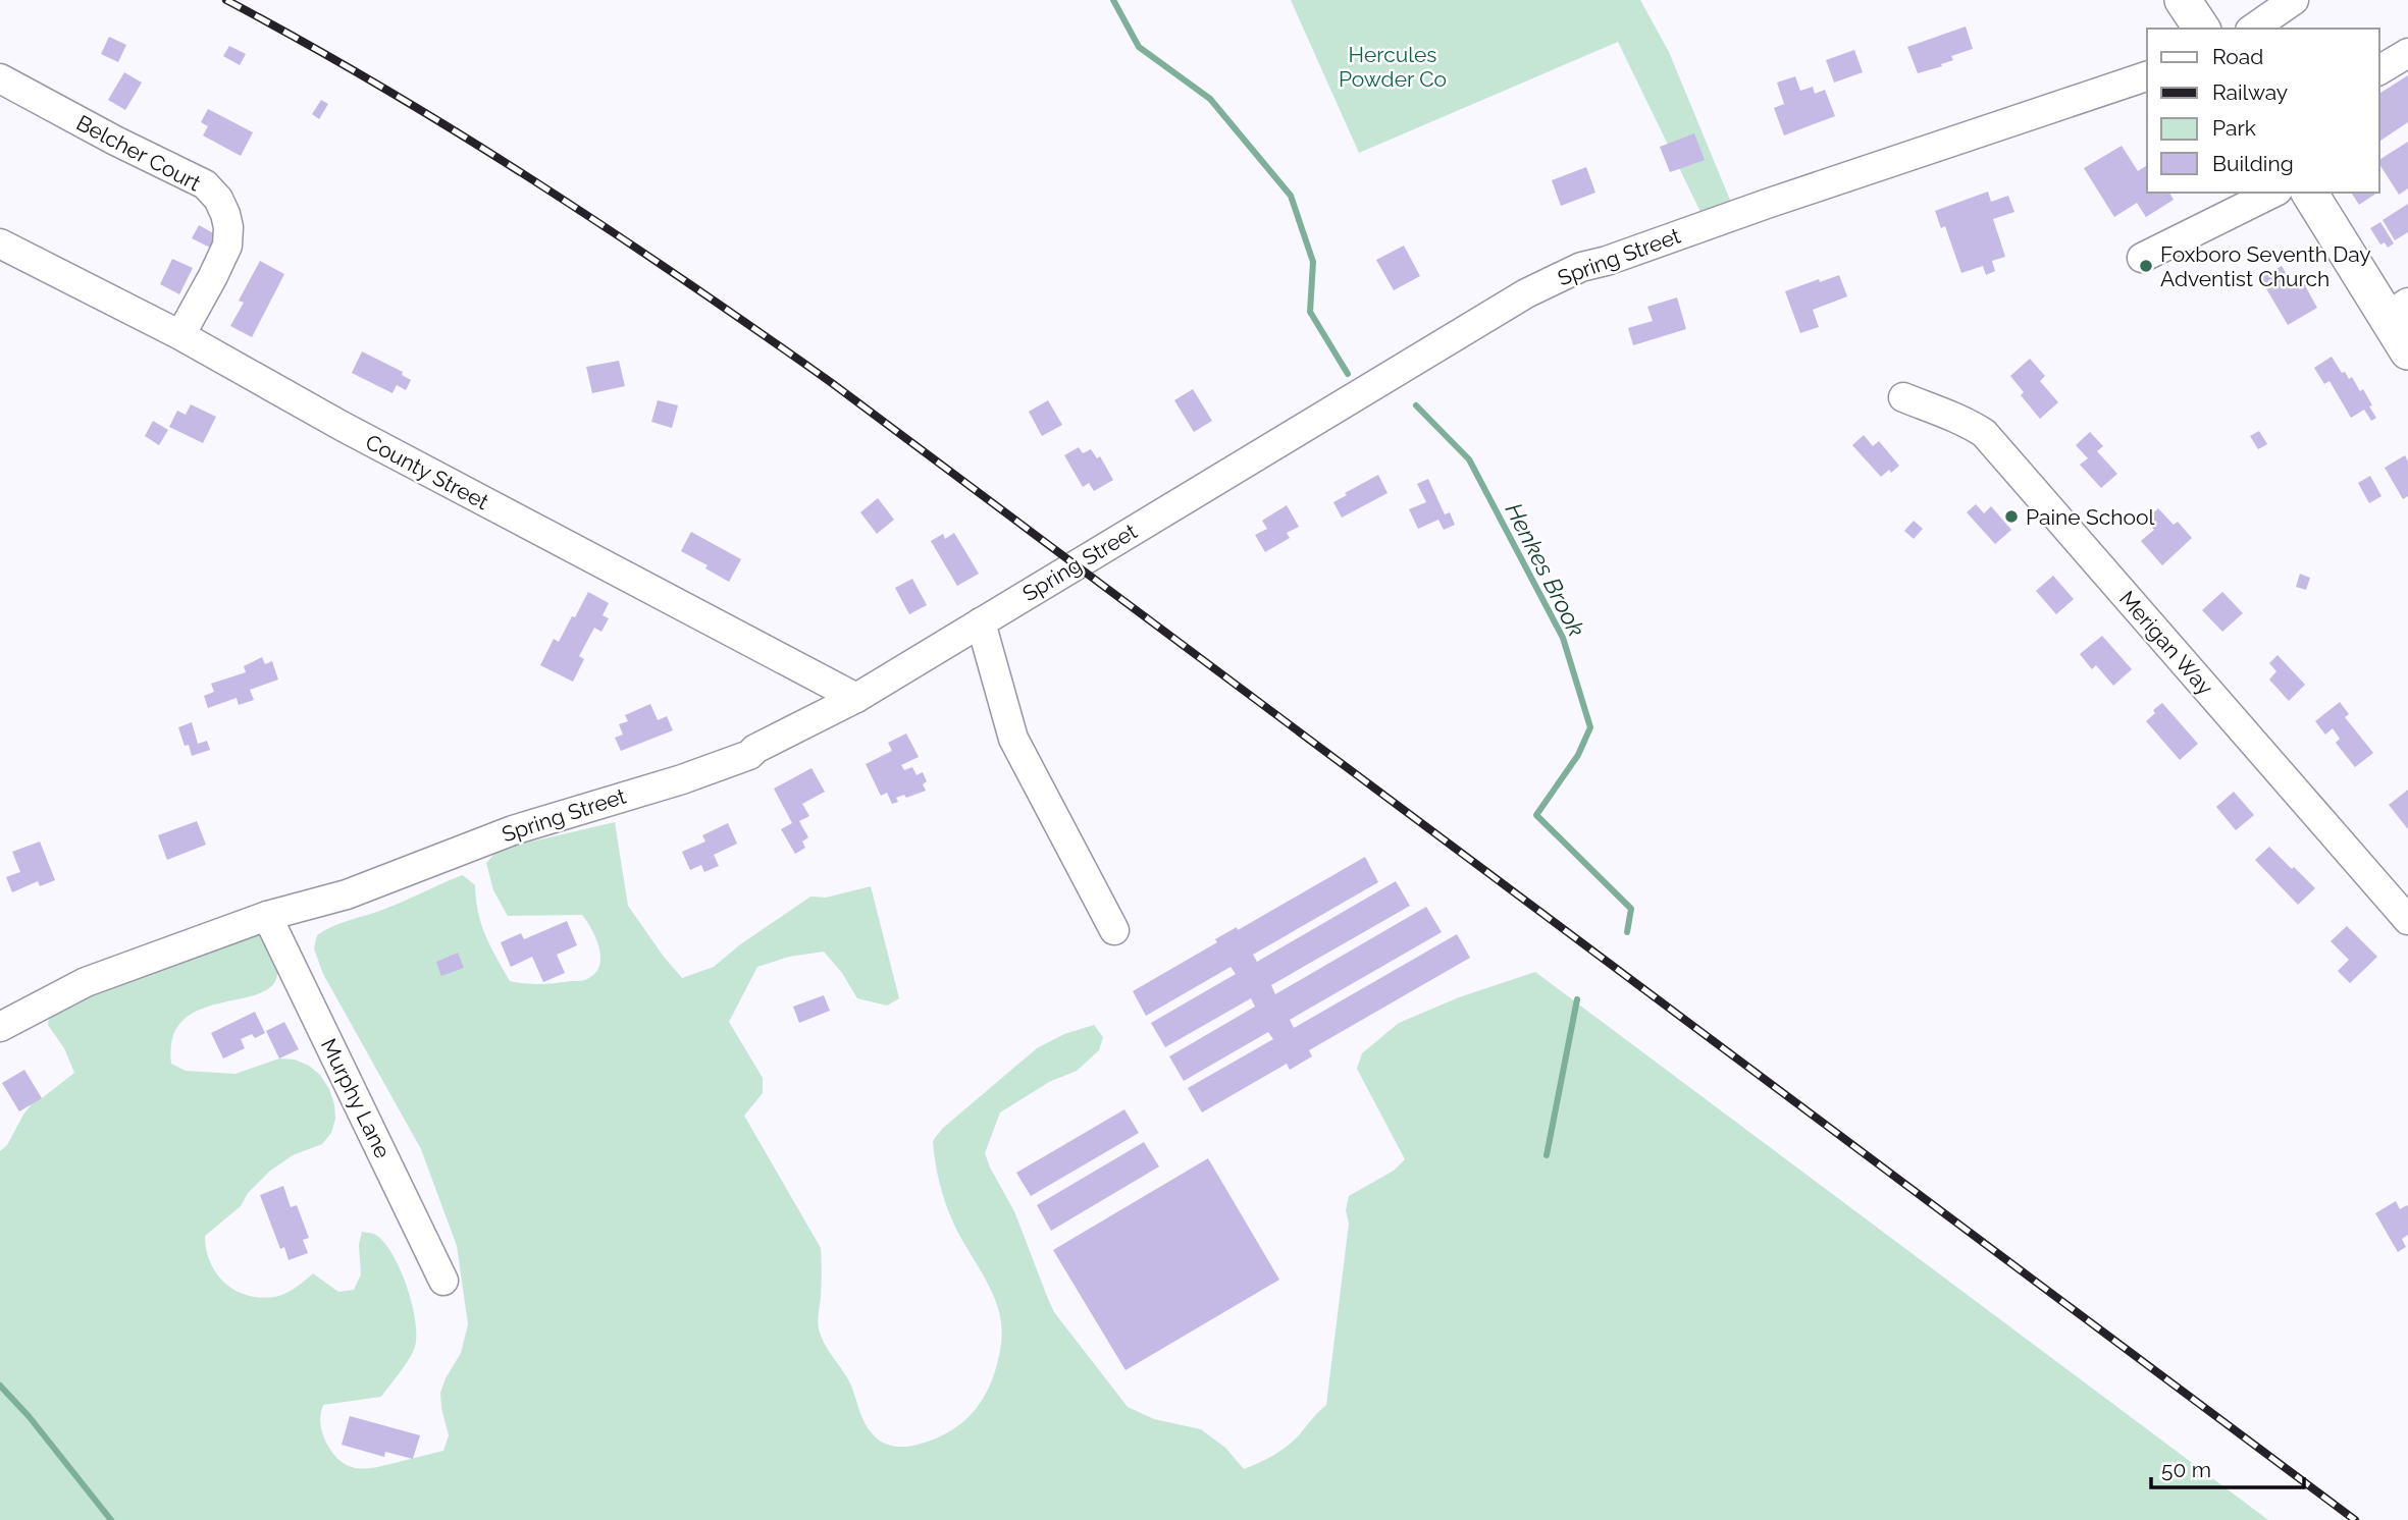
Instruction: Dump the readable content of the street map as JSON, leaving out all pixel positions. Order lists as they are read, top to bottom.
{
  "streets": {
    "street": [
      "Belcher Court",
      "Spring Street",
      "County Street",
      "Merigan Way",
      "Murphy Lane"
    ]
  },
  "crossings": [
    ["Belcher Court", "County Street"],
    ["Spring Street", "County Street"],
    ["Spring Street", "Murphy Lane"]
  ],
  "water": ["Henkes Brook"],
  "parks": ["Hercules Powder Co"],
  "places": ["Foxboro Seventh Day Adventist Church", "Paine School"],
  "legend": [
    "Road",
    "Railway",
    "Park",
    "Building"
  ],
  "scale_bar": "50 m"
}
